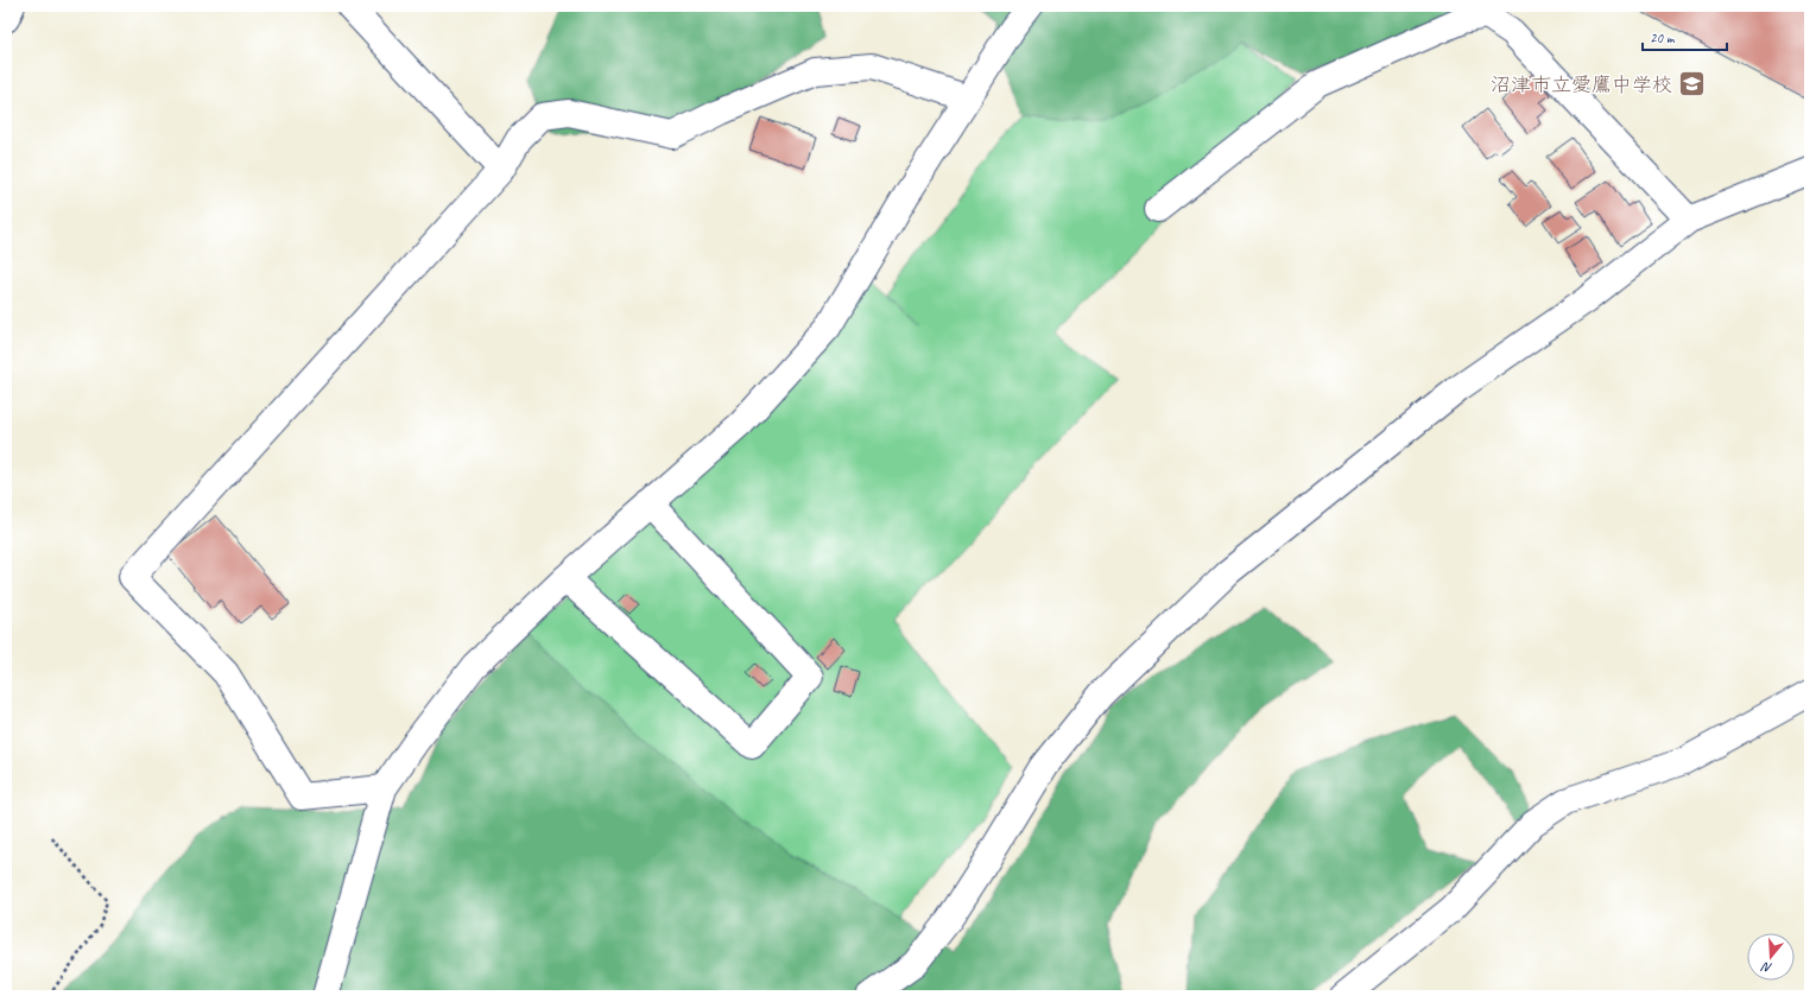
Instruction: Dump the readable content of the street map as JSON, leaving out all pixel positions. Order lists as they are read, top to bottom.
{
  "places": {
    "school or university": ["沼津市立愛鷹中学校"]
  },
  "scale_bar": "20 m",
  "north": "bottom"
}
